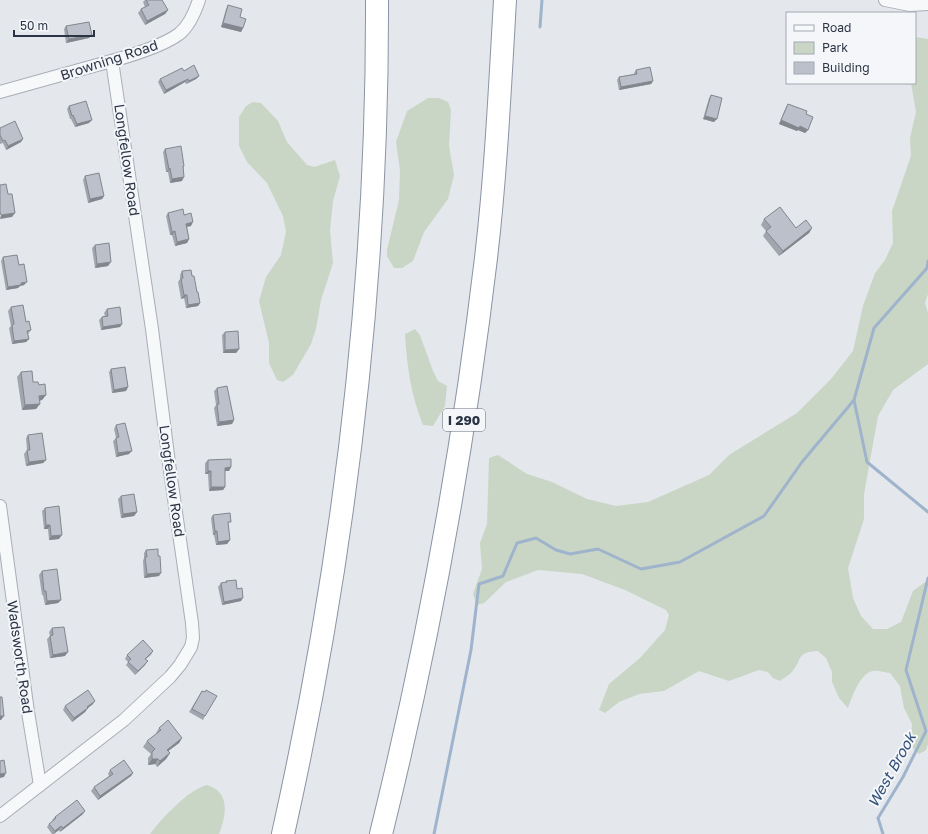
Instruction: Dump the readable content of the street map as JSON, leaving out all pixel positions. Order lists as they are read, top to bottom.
{
  "streets": {
    "highway": ["I 290"],
    "street": ["Browning Road", "Longfellow Road", "Wadsworth Road"]
  },
  "crossings": [
    ["Browning Road", "Longfellow Road"],
    ["Longfellow Road", "Wadsworth Road"]
  ],
  "water": ["West Brook"],
  "legend": ["Road", "Park", "Building"],
  "scale_bar": "50 m"
}
